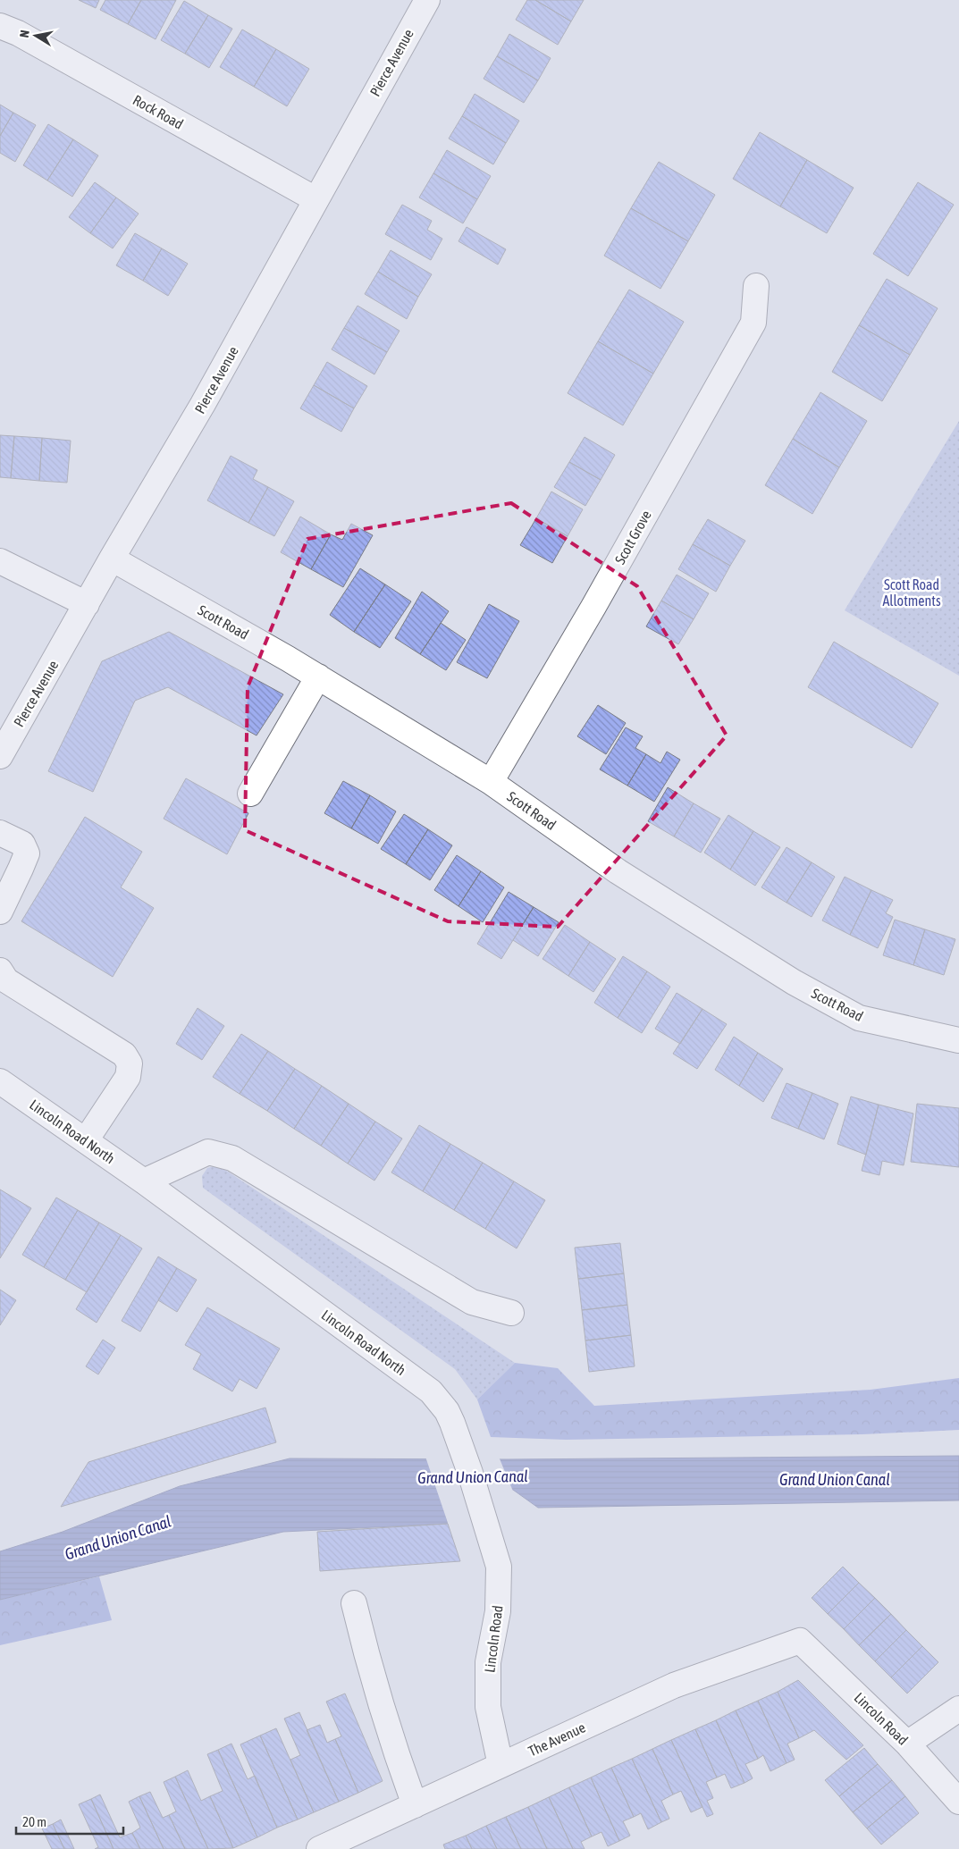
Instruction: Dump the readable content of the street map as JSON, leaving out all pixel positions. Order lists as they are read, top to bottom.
{
  "streets": {
    "street": [
      "Pierce Avenue",
      "Rock Road",
      "Scott Grove",
      "Scott Road",
      "Lincoln Road North",
      "Lincoln Road",
      "The Avenue"
    ]
  },
  "crossings": [
    ["Pierce Avenue", "Rock Road"],
    ["Pierce Avenue", "Scott Road"],
    ["Scott Grove", "Scott Road"],
    ["Lincoln Road North", "Lincoln Road"],
    ["Lincoln Road", "The Avenue"]
  ],
  "water": ["Grand Union Canal"],
  "parks": ["Scott Road Allotments"],
  "scale_bar": "20 m",
  "north": "left"
}
